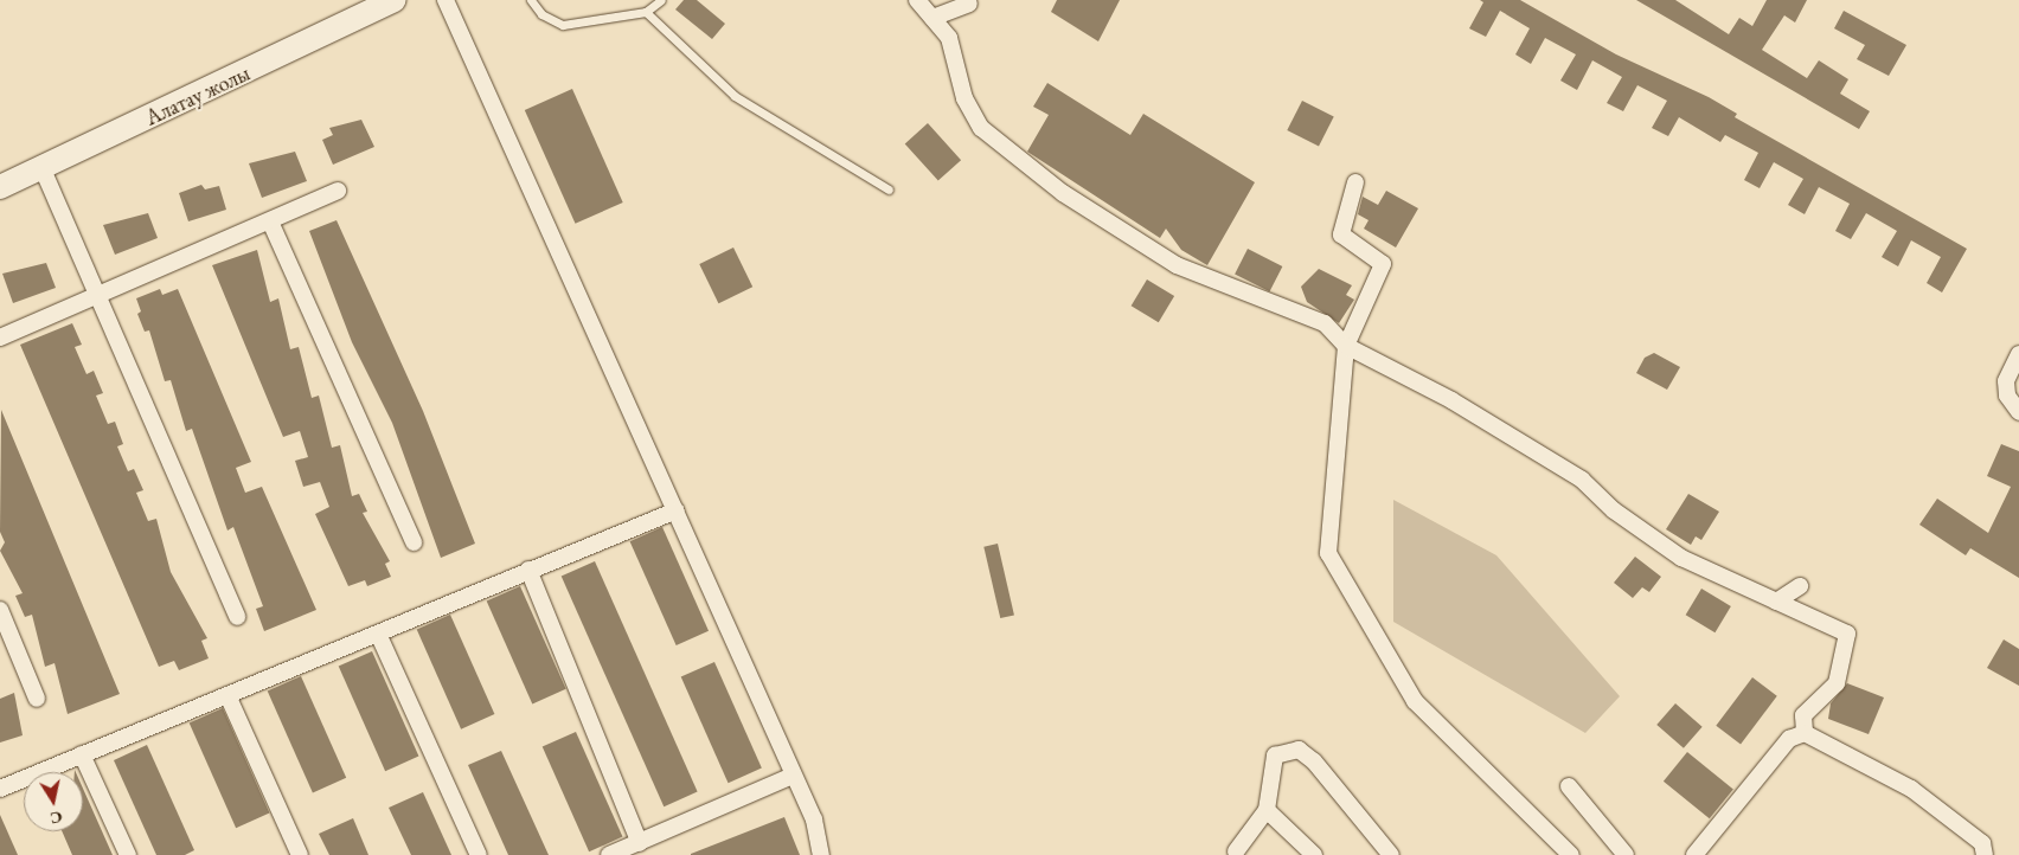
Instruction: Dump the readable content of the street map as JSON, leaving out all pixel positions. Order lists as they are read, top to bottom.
{
  "streets": {
    "main road": ["Алатау жолы"]
  },
  "north": "bottom"
}
